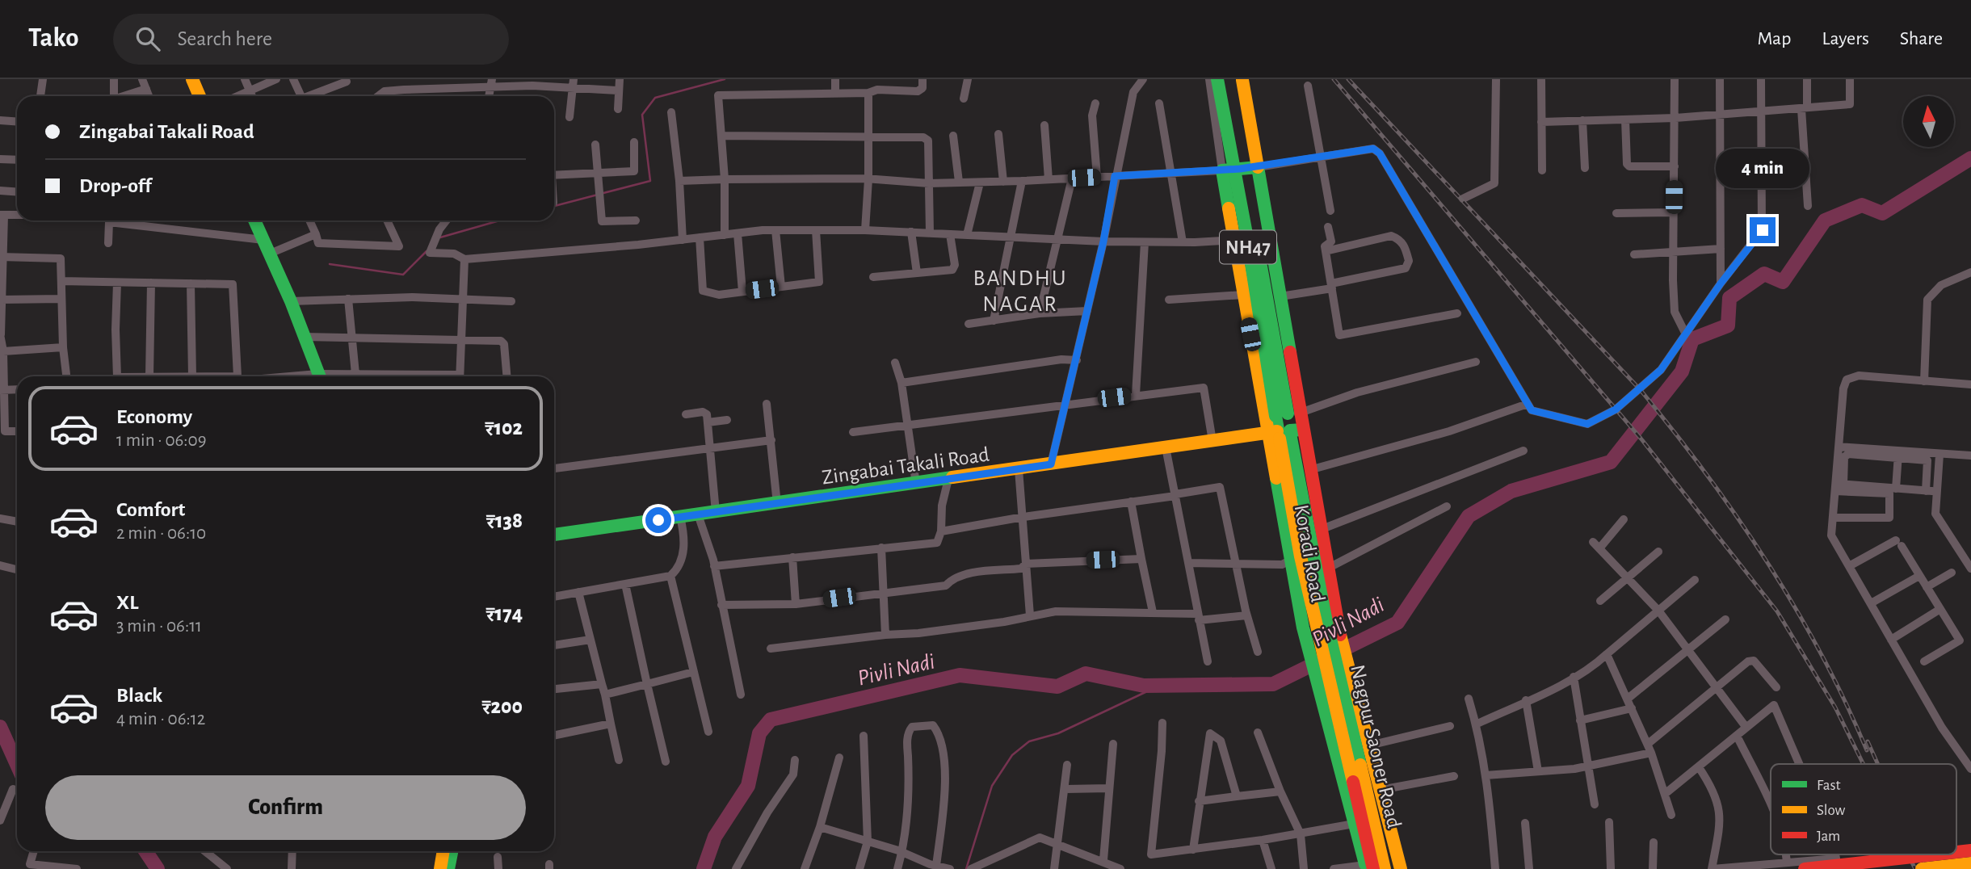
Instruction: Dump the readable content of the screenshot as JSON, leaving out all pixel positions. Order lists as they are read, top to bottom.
{
  "streets": {
    "main road": [
      "NH47",
      "Zingabai Takali Road",
      "Koradi Road",
      "Nagpur Saoner Road"
    ]
  },
  "crossings": [
    ["NH47", "Koradi Road"],
    ["Zingabai Takali Road", "Koradi Road"],
    ["Zingabai Takali Road", "Nagpur Saoner Road"],
    ["Koradi Road", "Nagpur Saoner Road"]
  ],
  "districts": ["BANDHU NAGAR"],
  "water": ["Pivli Nadi"],
  "legend": ["Fast", "Slow", "Jam"],
  "north": "top",
  "page": {
    "header": "Tako",
    "search": "Search here",
    "nav": ["Map", "Layers", "Share"],
    "banner": ["Zingabai Takali Road", "Drop-off"],
    "bubble": "4 min",
    "list": [
      {
        "name": "Economy",
        "note": "1 min · 06:09",
        "value": "₹102"
      },
      {
        "name": "Comfort",
        "note": "2 min · 06:10",
        "value": "₹138"
      },
      {
        "name": "XL",
        "note": "3 min · 06:11",
        "value": "₹174"
      },
      {
        "name": "Black",
        "note": "4 min · 06:12",
        "value": "₹200"
      }
    ],
    "buttons": "Confirm"
  }
}
